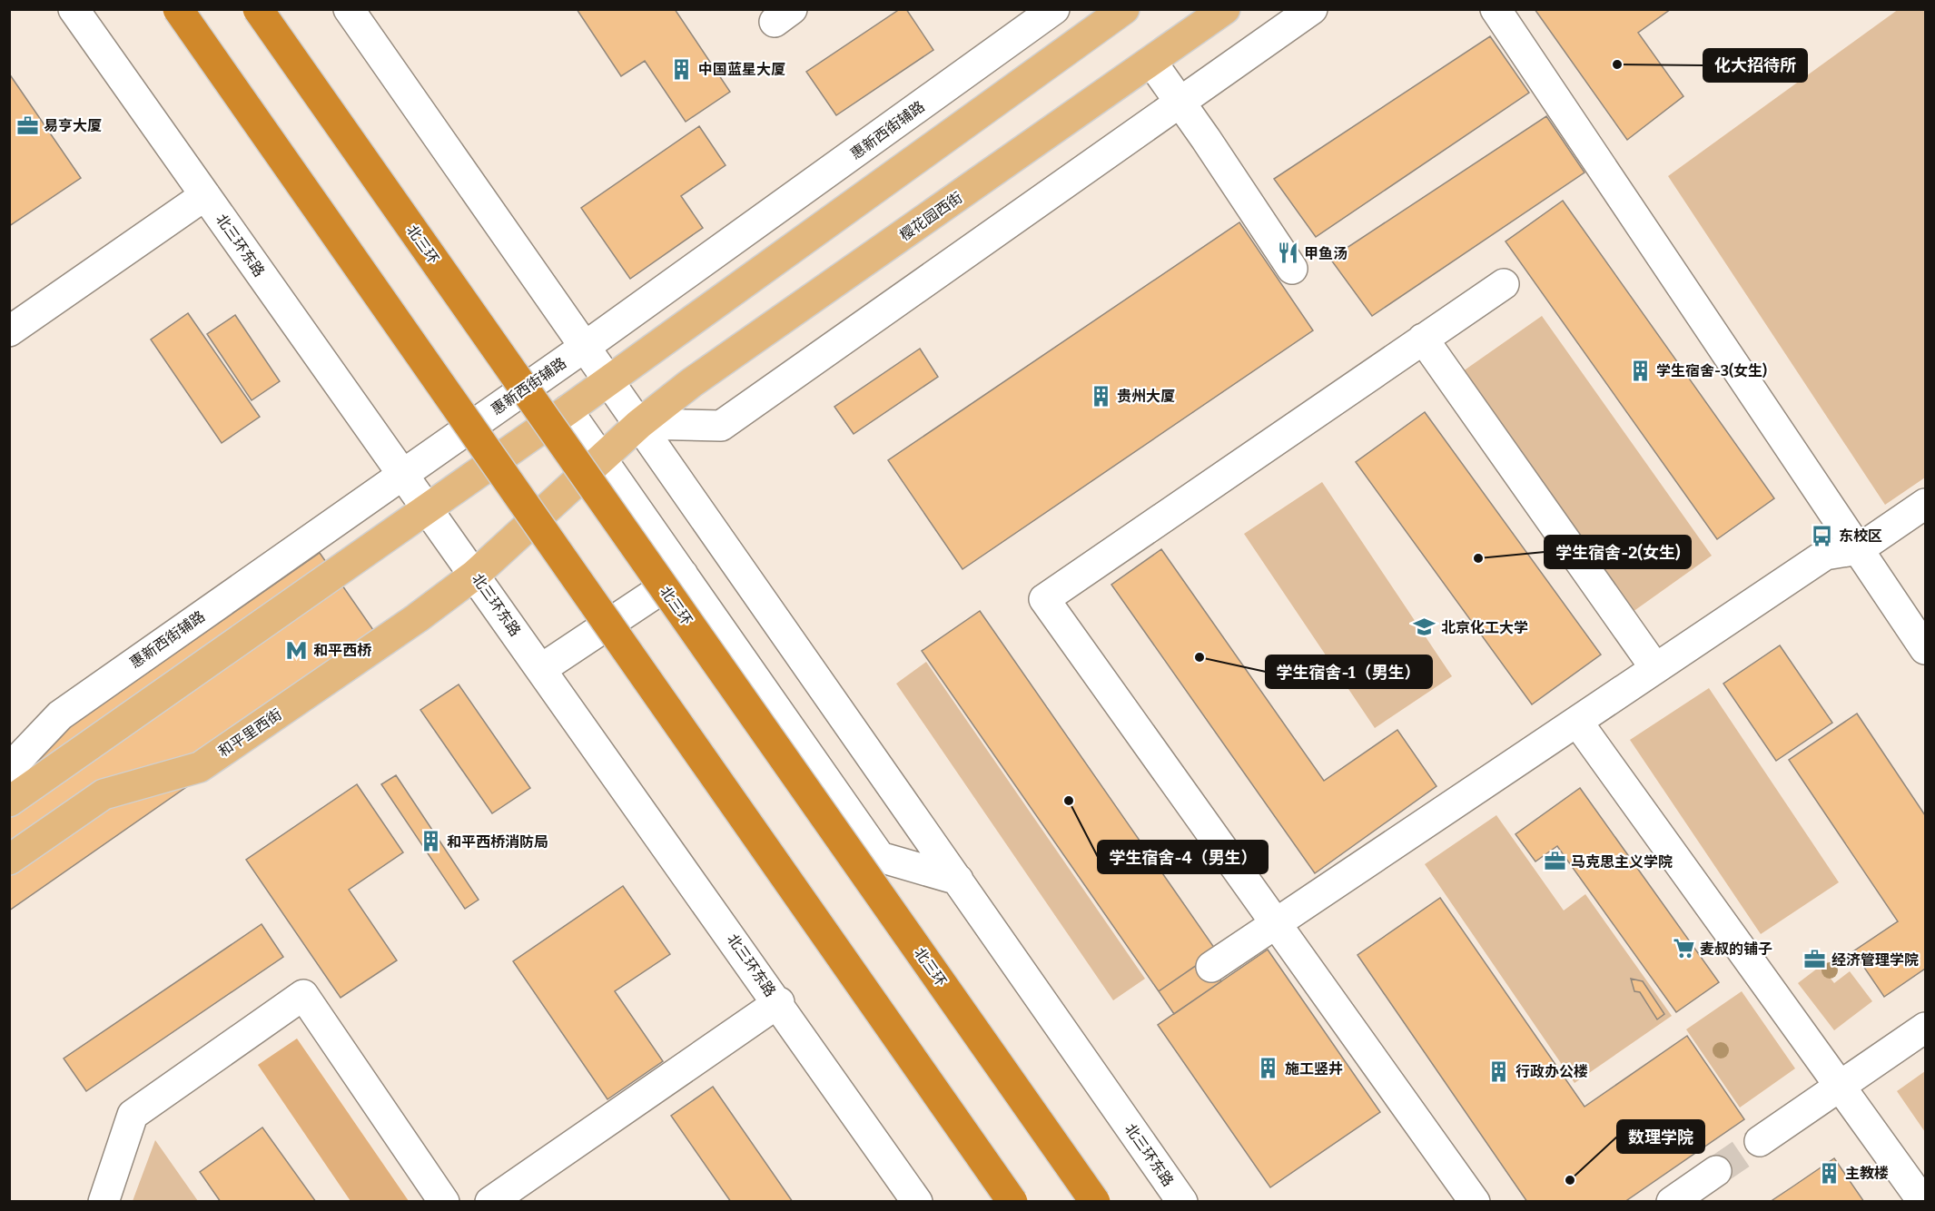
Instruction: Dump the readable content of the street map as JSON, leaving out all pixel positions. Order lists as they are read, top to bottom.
{
  "streets": {
    "highway": ["北三环"],
    "main road": ["樱花园西街", "和平里西街"],
    "street": ["惠新西街辅路", "北三环东路"]
  },
  "crossings": [
    ["惠新西街辅路", "北三环东路"],
    ["樱花园西街", "北三环东路"],
    ["樱花园西街", "和平里西街"],
    ["北三环东路", "和平里西街"]
  ],
  "places": {
    "other": [
      "化大招待所",
      "学生宿舍-2(女生)",
      "学生宿舍-1（男生）",
      "学生宿舍-4（男生）",
      "数理学院"
    ],
    "building": [
      "中国蓝星大厦",
      "学生宿舍-3(女生)",
      "贵州大厦",
      "和平西桥消防局",
      "施工竖井",
      "行政办公楼",
      "主教楼"
    ],
    "office": ["易亨大厦", "马克思主义学院", "经济管理学院"],
    "restaurant": ["甲鱼汤"],
    "bus stop": ["东校区"],
    "school or university": ["北京化工大学"],
    "metro station": ["和平西桥"],
    "supermarket": ["麦叔的铺子"]
  }
}
